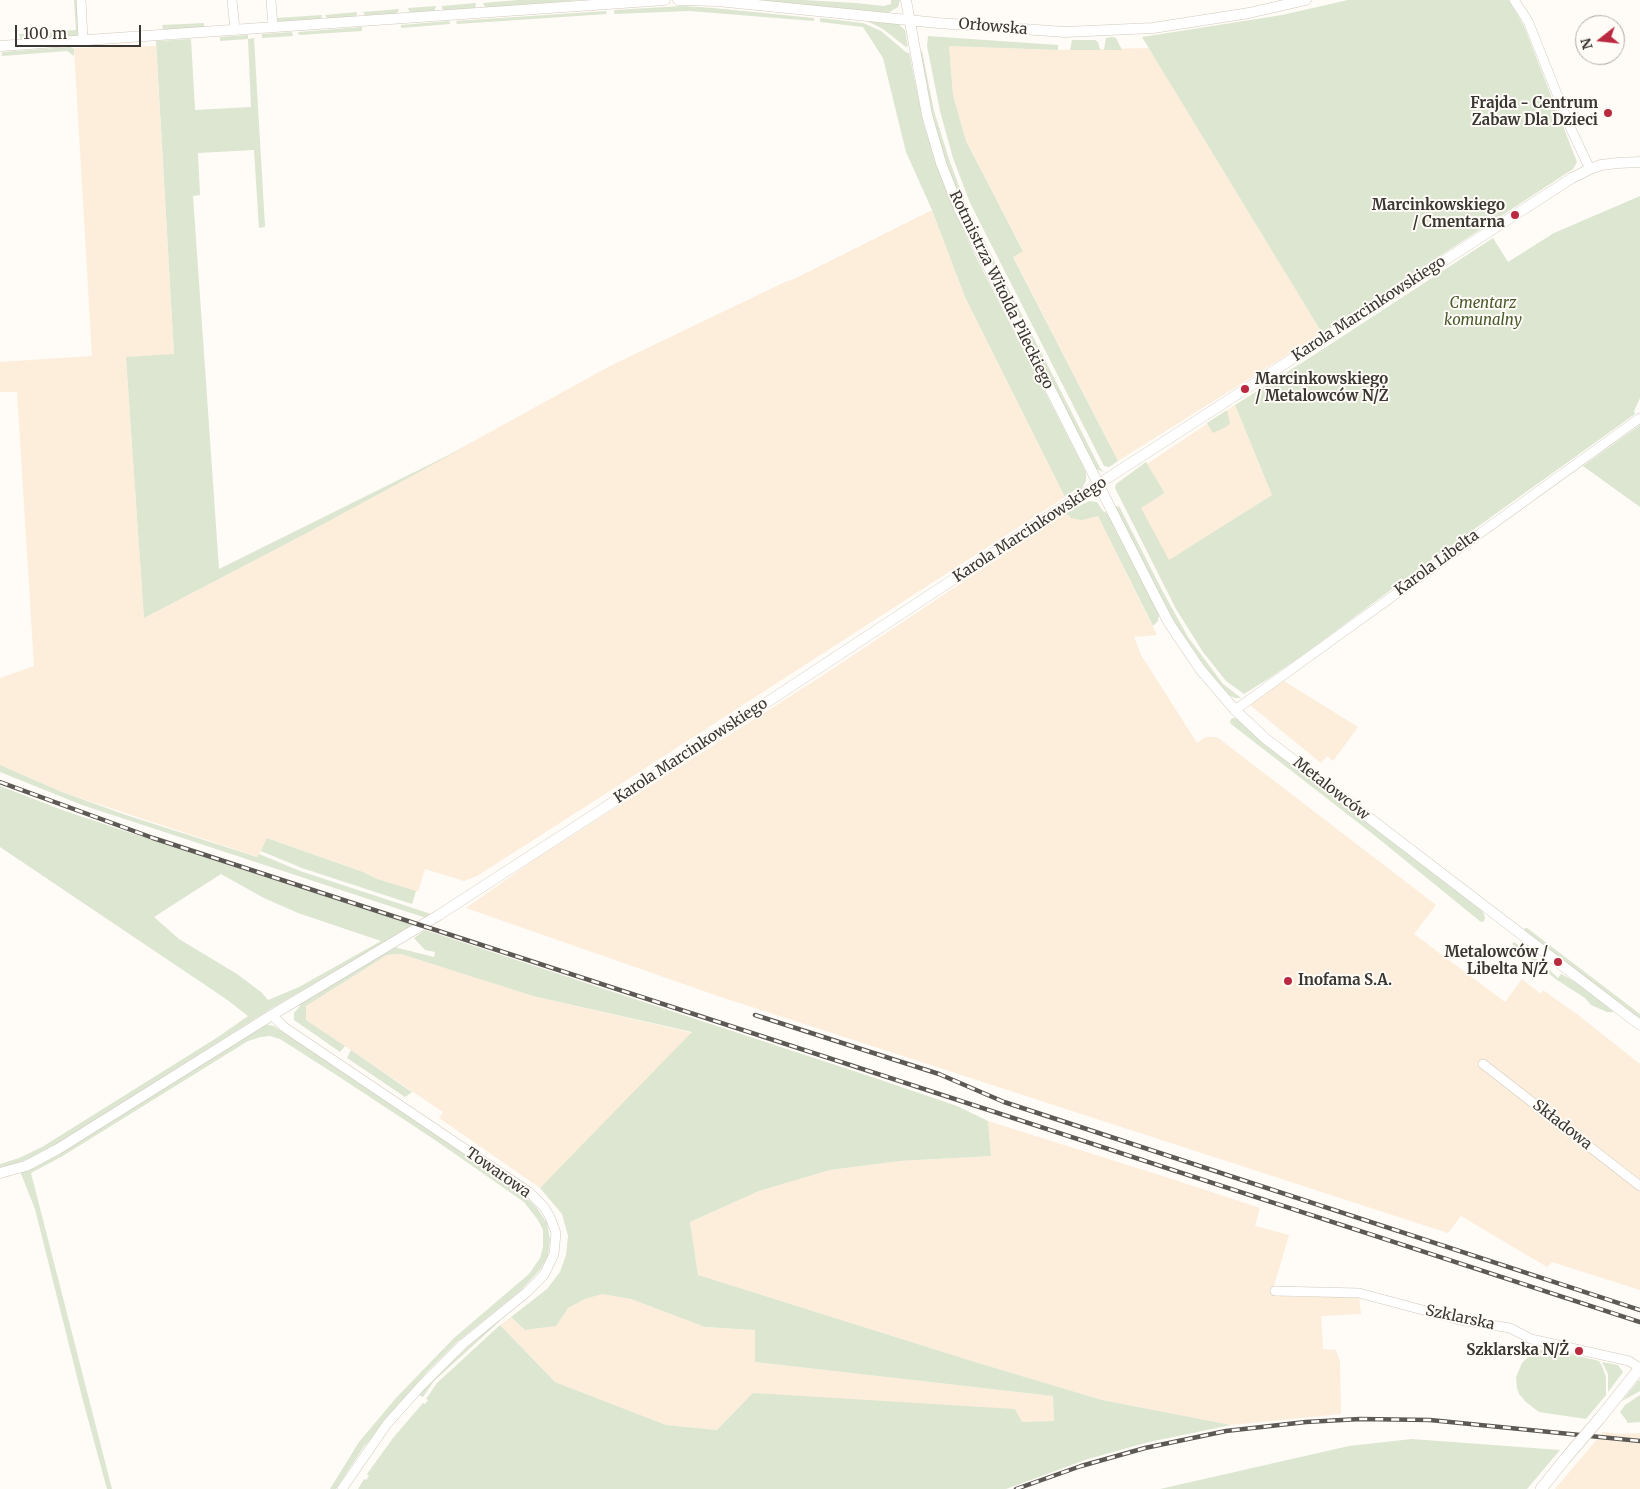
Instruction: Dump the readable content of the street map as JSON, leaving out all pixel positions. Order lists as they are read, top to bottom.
{
  "streets": {
    "street": [
      "Orłowska",
      "Rotmistrza Witolda Pileckiego",
      "Karola Marcinkowskiego",
      "Karola Libelta",
      "Metalowców",
      "Składowa",
      "Towarowa",
      "Szklarska"
    ]
  },
  "crossings": [
    ["Orłowska", "Rotmistrza Witolda Pileckiego"],
    ["Rotmistrza Witolda Pileckiego", "Karola Marcinkowskiego"],
    ["Rotmistrza Witolda Pileckiego", "Metalowców"],
    ["Karola Marcinkowskiego", "Metalowców"],
    ["Karola Marcinkowskiego", "Towarowa"],
    ["Karola Libelta", "Metalowców"]
  ],
  "parks": ["Cmentarz komunalny"],
  "places": [
    "Frajda - Centrum Zabaw Dla Dzieci",
    "Marcinkowskiego / Cmentarna",
    "Marcinkowskiego / Metalowców N/Ż",
    "Metalowców / Libelta N/Ż",
    "Inofama S.A.",
    "Szklarska N/Ż"
  ],
  "scale_bar": "100 m",
  "north": "left"
}
